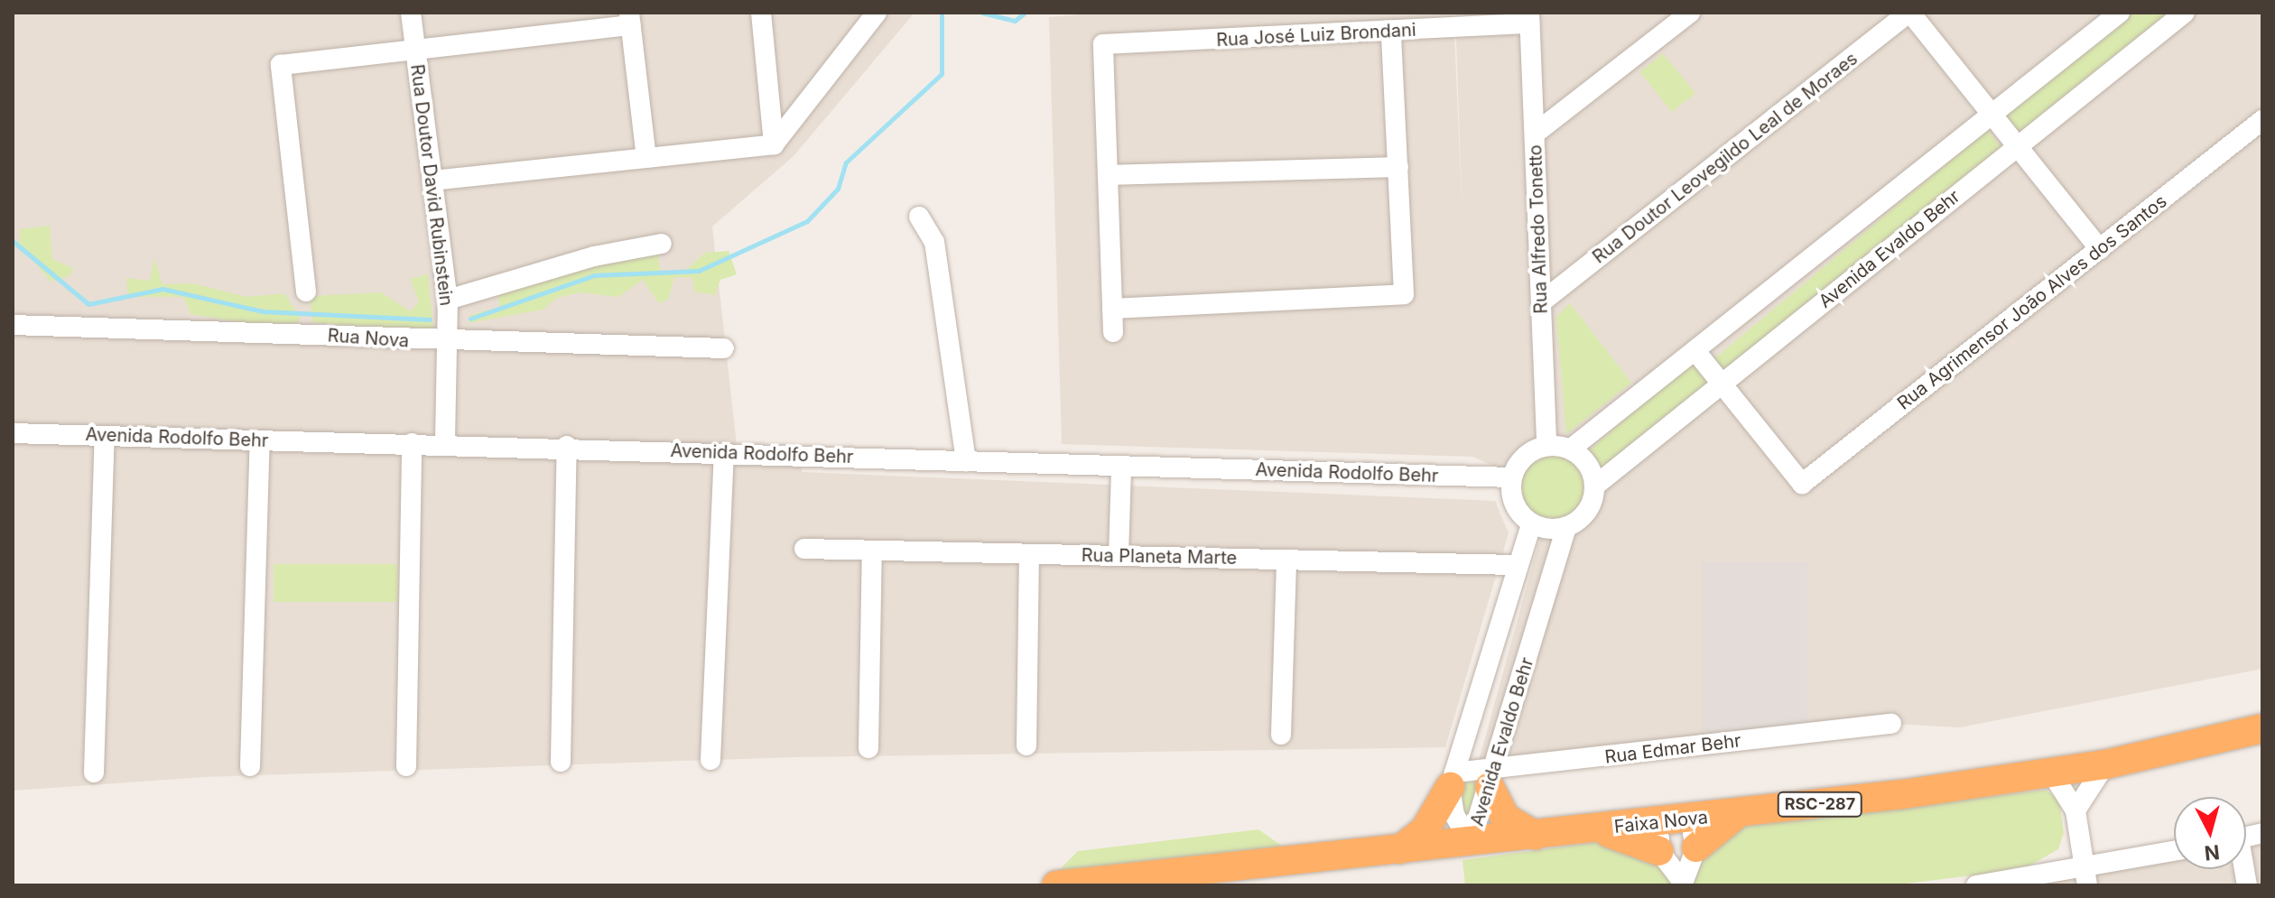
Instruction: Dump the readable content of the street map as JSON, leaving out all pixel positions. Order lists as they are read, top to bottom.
{
  "streets": {
    "highway": ["RSC-287", "Faixa Nova"],
    "street": [
      "Rua José Luiz Brondani",
      "Rua Doutor Leovegildo Leal de Moraes",
      "Rua Doutor David Rubinstein",
      "Rua Alfredo Tonetto",
      "Avenida Evaldo Behr",
      "Rua Agrimensor João Alves dos Santos",
      "Rua Nova",
      "Avenida Rodolfo Behr",
      "Rua Planeta Marte",
      "Rua Edmar Behr"
    ]
  },
  "crossings": [
    ["Rua José Luiz Brondani", "Rua Alfredo Tonetto"],
    ["Rua Doutor Leovegildo Leal de Moraes", "Rua Alfredo Tonetto"],
    ["Rua Doutor David Rubinstein", "Rua Nova"],
    ["Rua Doutor David Rubinstein", "Avenida Rodolfo Behr"],
    ["Rua Alfredo Tonetto", "Avenida Evaldo Behr"],
    ["Rua Alfredo Tonetto", "Avenida Rodolfo Behr"],
    ["Avenida Evaldo Behr", "Rua Agrimensor João Alves dos Santos"],
    ["Avenida Evaldo Behr", "Avenida Rodolfo Behr"],
    ["Avenida Evaldo Behr", "Rua Planeta Marte"],
    ["Avenida Evaldo Behr", "Rua Edmar Behr"],
    ["Avenida Evaldo Behr", "Faixa Nova"]
  ],
  "north": "bottom"
}
